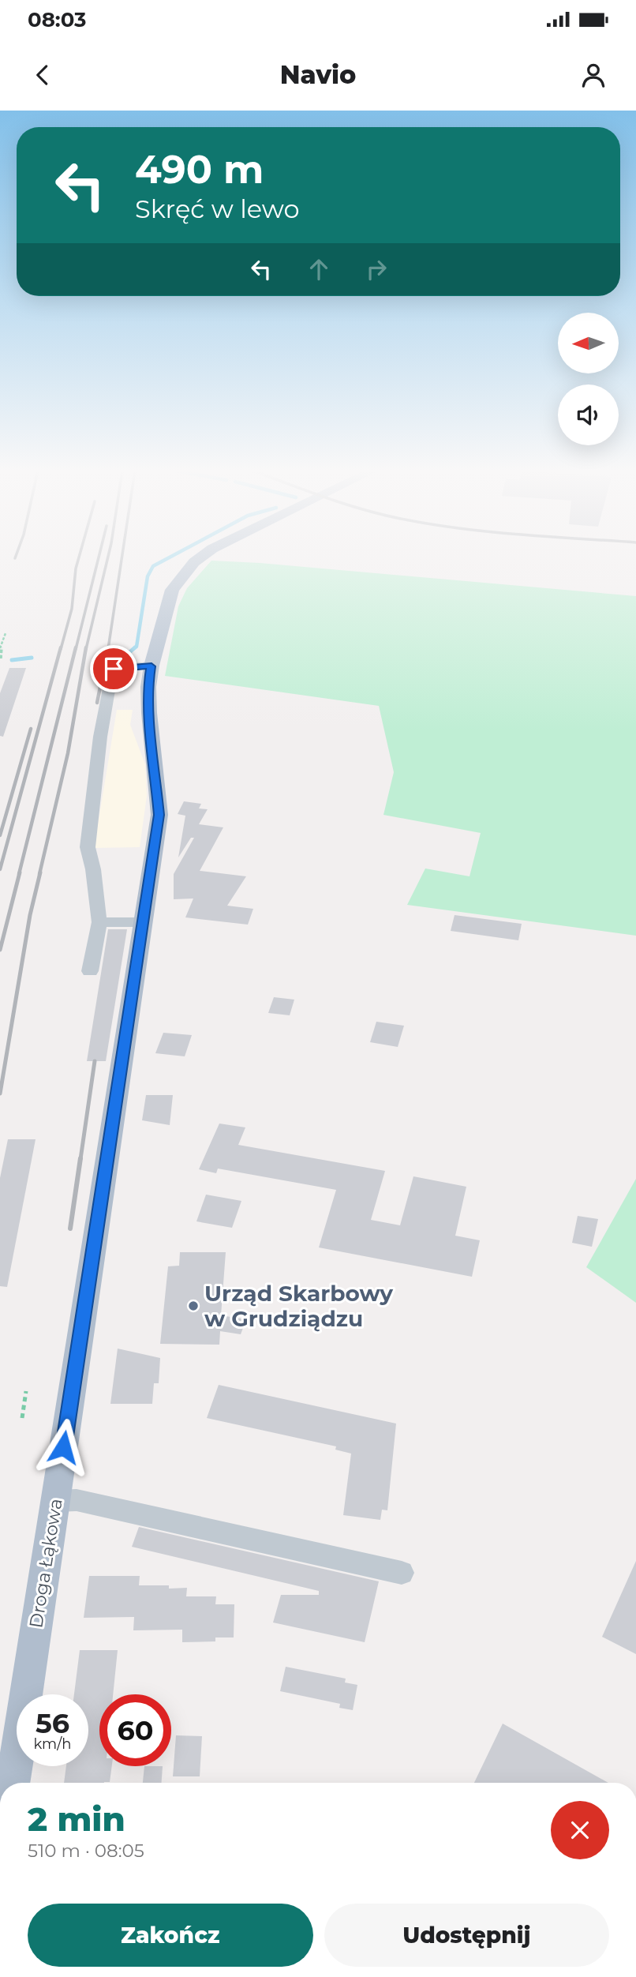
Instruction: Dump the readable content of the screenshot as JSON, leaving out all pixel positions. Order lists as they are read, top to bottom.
{
  "streets": {
    "main road": ["Droga Łąkowa"]
  },
  "places": ["Urząd Skarbowy w Grudziądzu"],
  "north": "left",
  "page": {
    "status": "08:03",
    "header": "Navio",
    "turn": ["490 m", "Skręć w lewo"],
    "speed": "56 km/h",
    "limit": "60",
    "heading": ["2 min", "510 m · 08:05"],
    "buttons": ["Zakończ", "Udostępnij"]
  }
}
